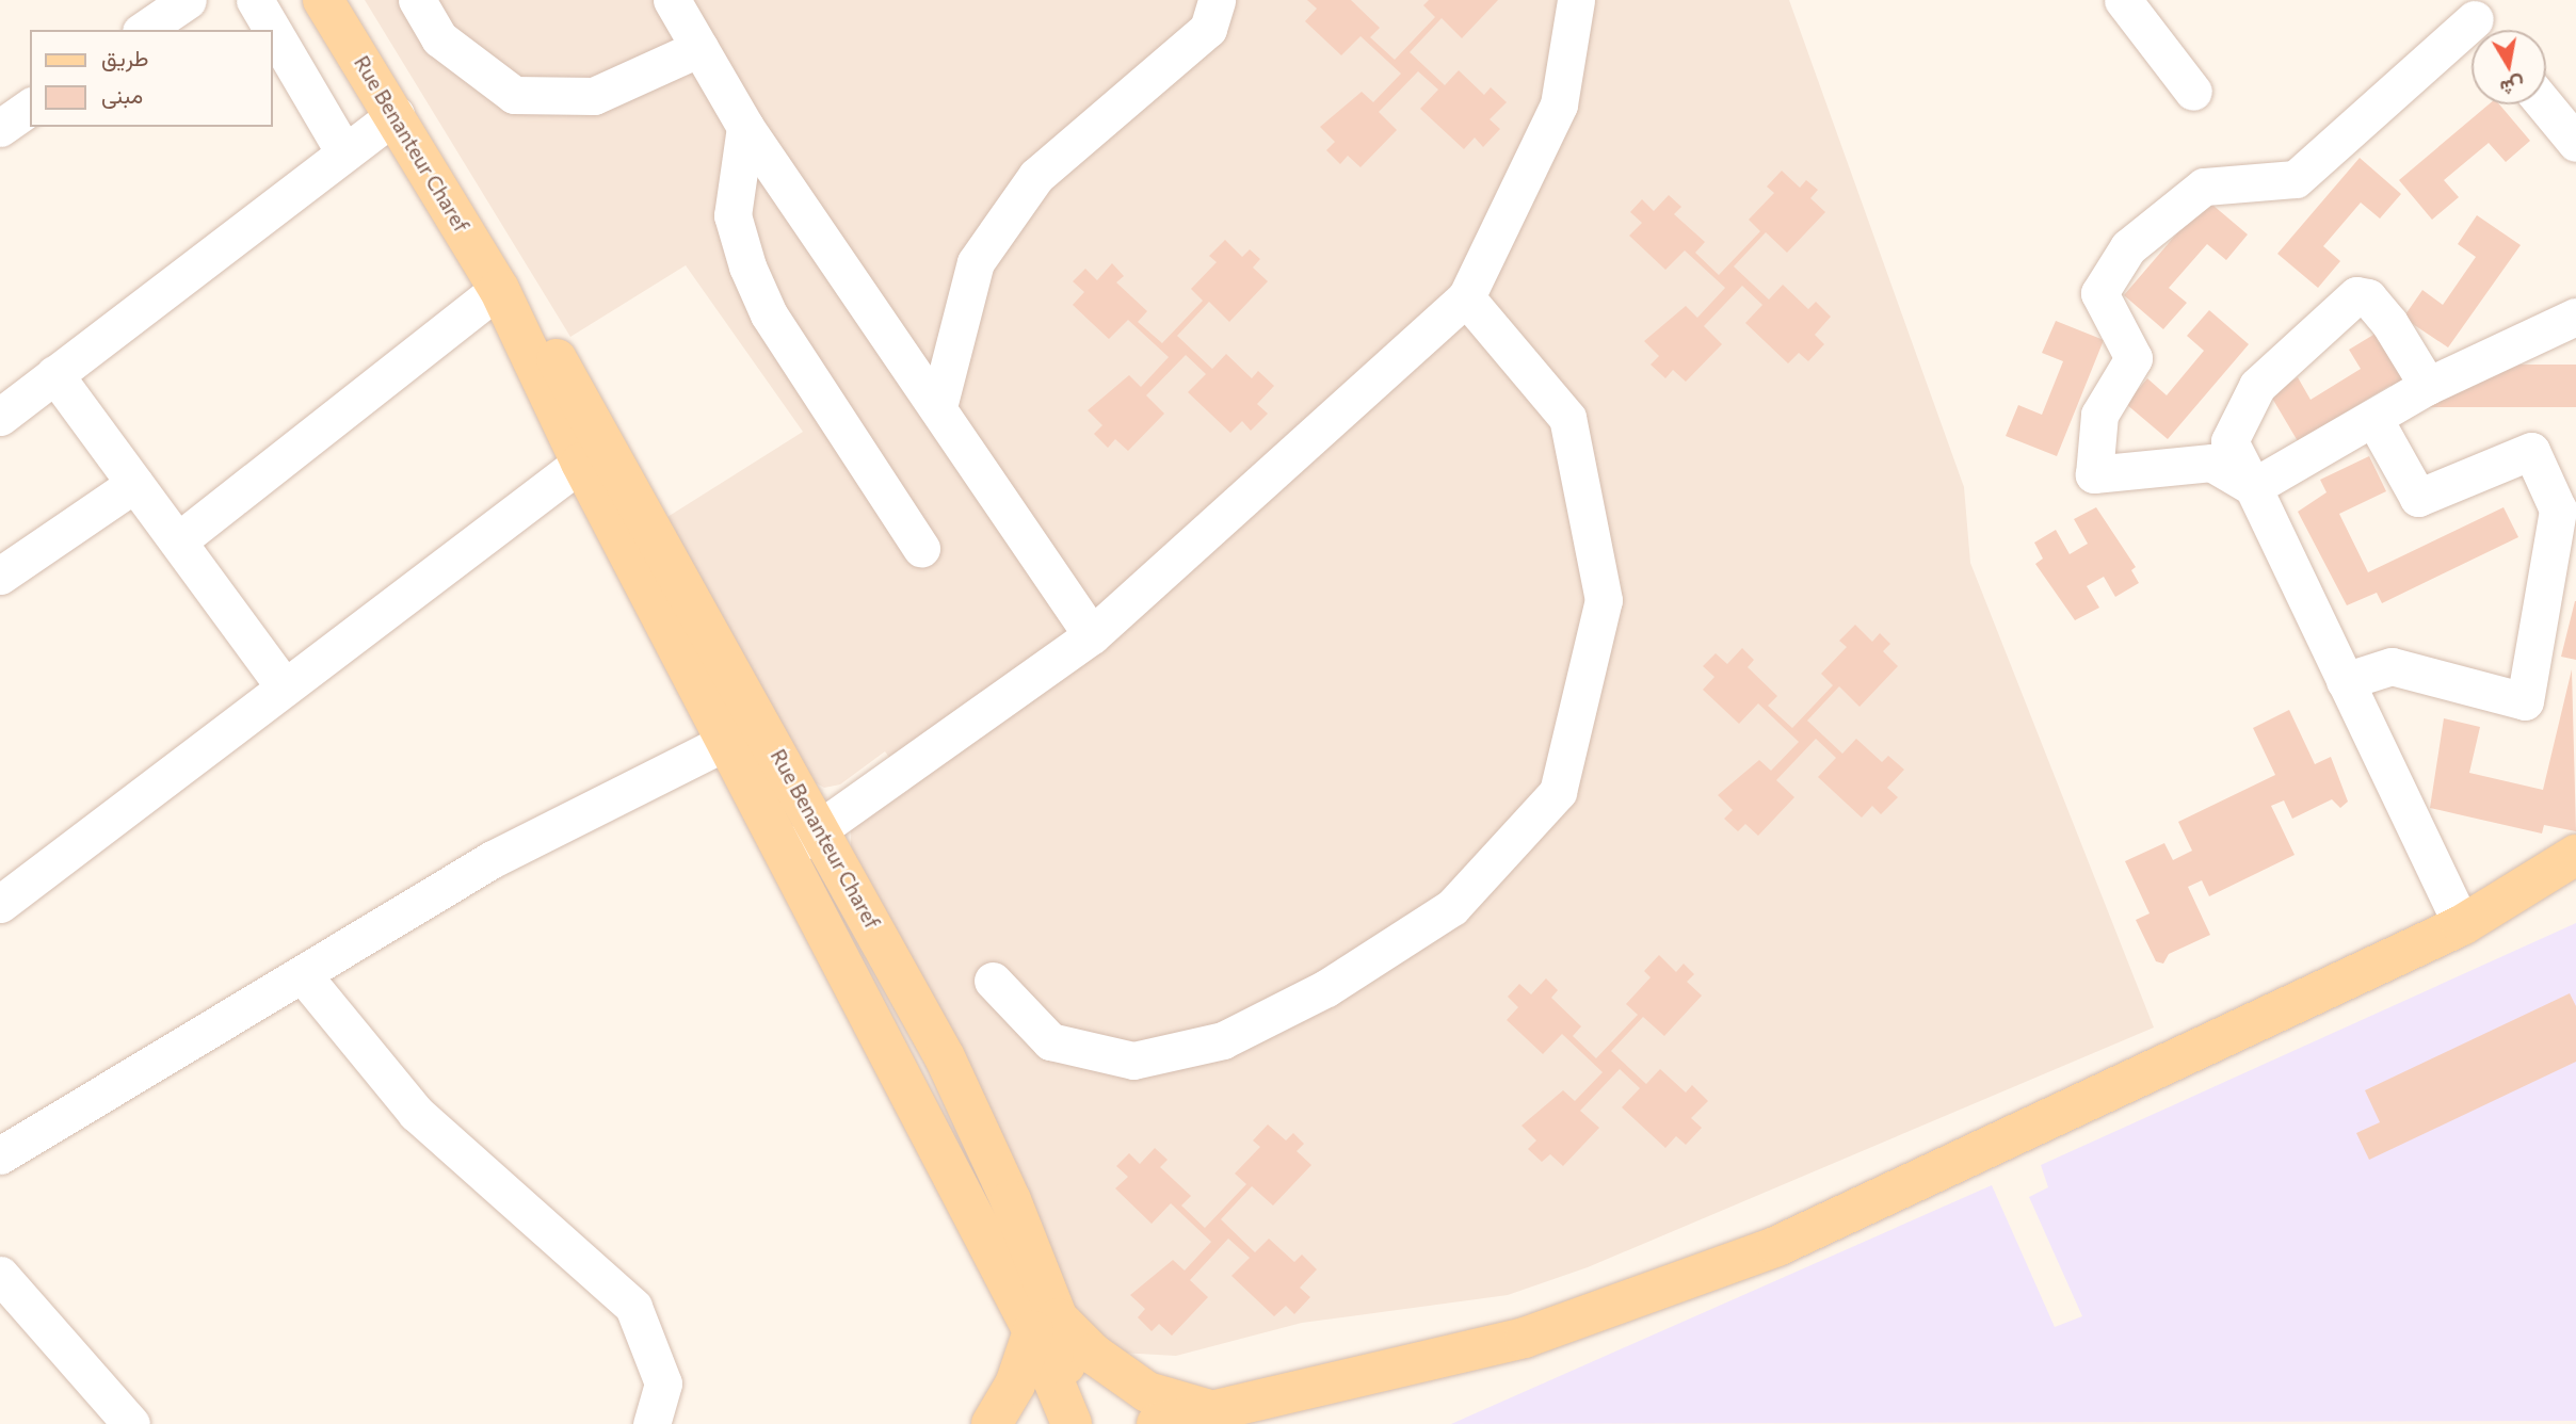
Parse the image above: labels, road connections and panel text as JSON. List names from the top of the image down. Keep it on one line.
{"streets":{"main road":["Rue Benanteur Charef"]},"legend":["طريق","مبنى"],"north":"bottom"}
